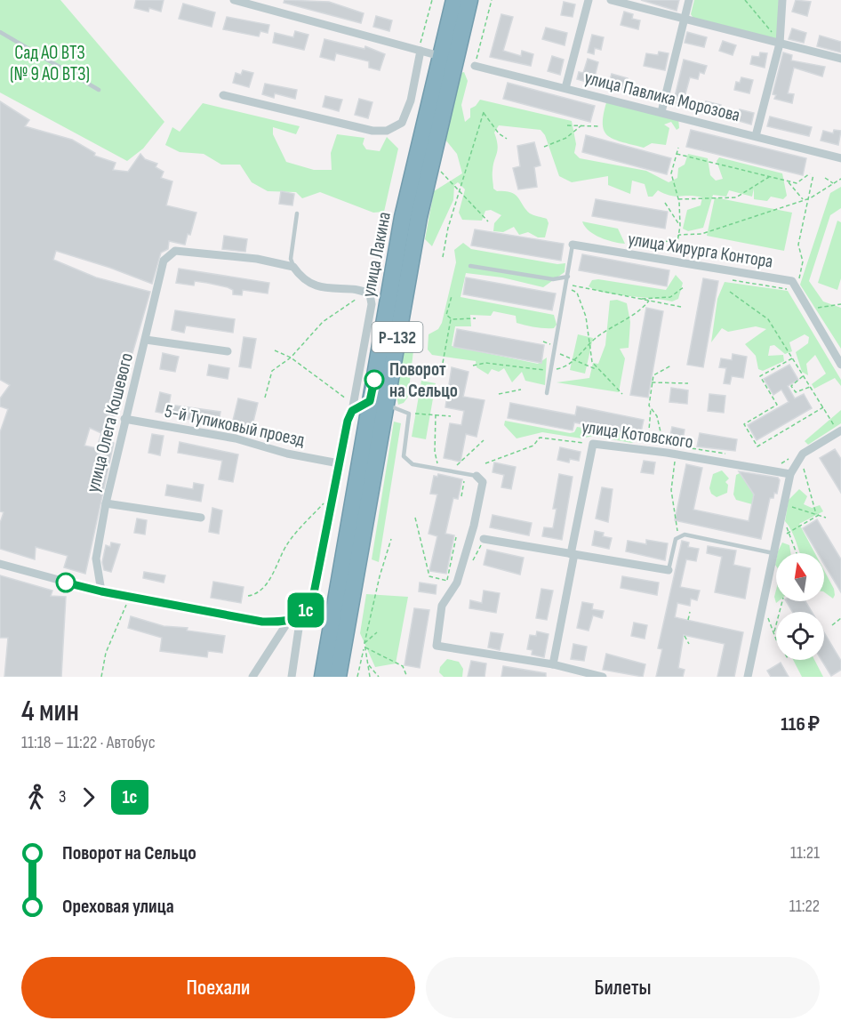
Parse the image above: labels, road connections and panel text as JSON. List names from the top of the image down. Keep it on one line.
{"streets":{"highway":["улица Лакина","Р-132"],"street":["улица Павлика Морозова","улица Хирурга Контора","улица Олега Кошевого","5-й Тупиковый проезд","улица Котовского"]},"crossings":[["улица Олега Кошевого","5-й Тупиковый проезд"]],"parks":["Сад АО ВТЗ (№ 9 АО ВТЗ)"],"places":["Поворот на Сельцо"],"lines":["bus line 1с"],"north":"top","page":{"on_map":"1с","heading":["4 мин","11:18 – 11:22 · Автобус","116 ₽"],"legs":["3","1с"],"list":[{"name":"Поворот на Сельцо","value":"11:21"},{"name":"Ореховая улица","value":"11:22"}],"buttons":["Поехали","Билеты"]}}
